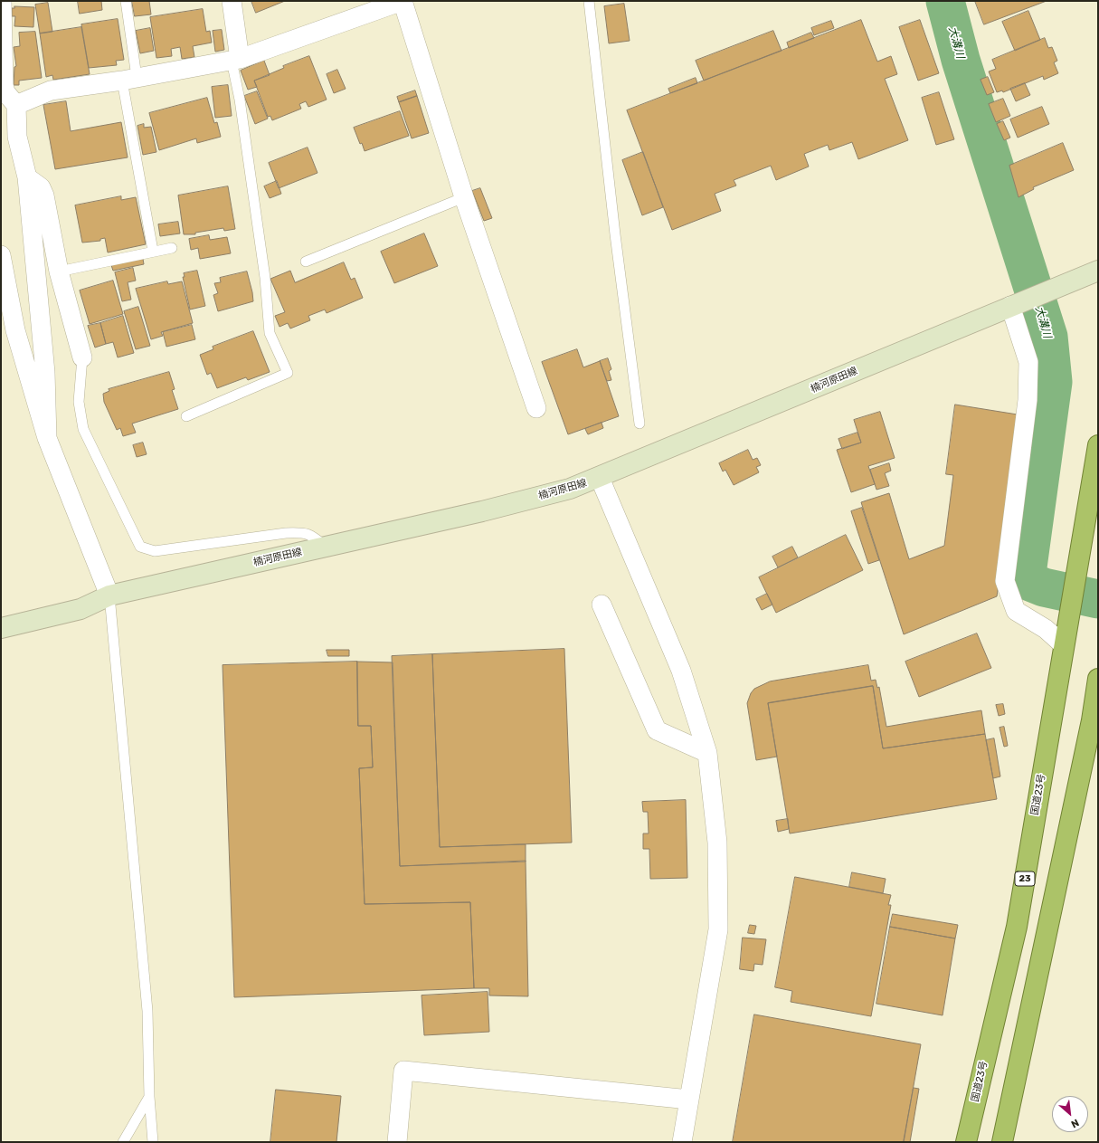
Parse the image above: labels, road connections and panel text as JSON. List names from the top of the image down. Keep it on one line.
{"streets":{"highway":["国道23号","23"],"main road":["楠河原田線"]},"water":["大溝川"],"north":"bottom right"}
